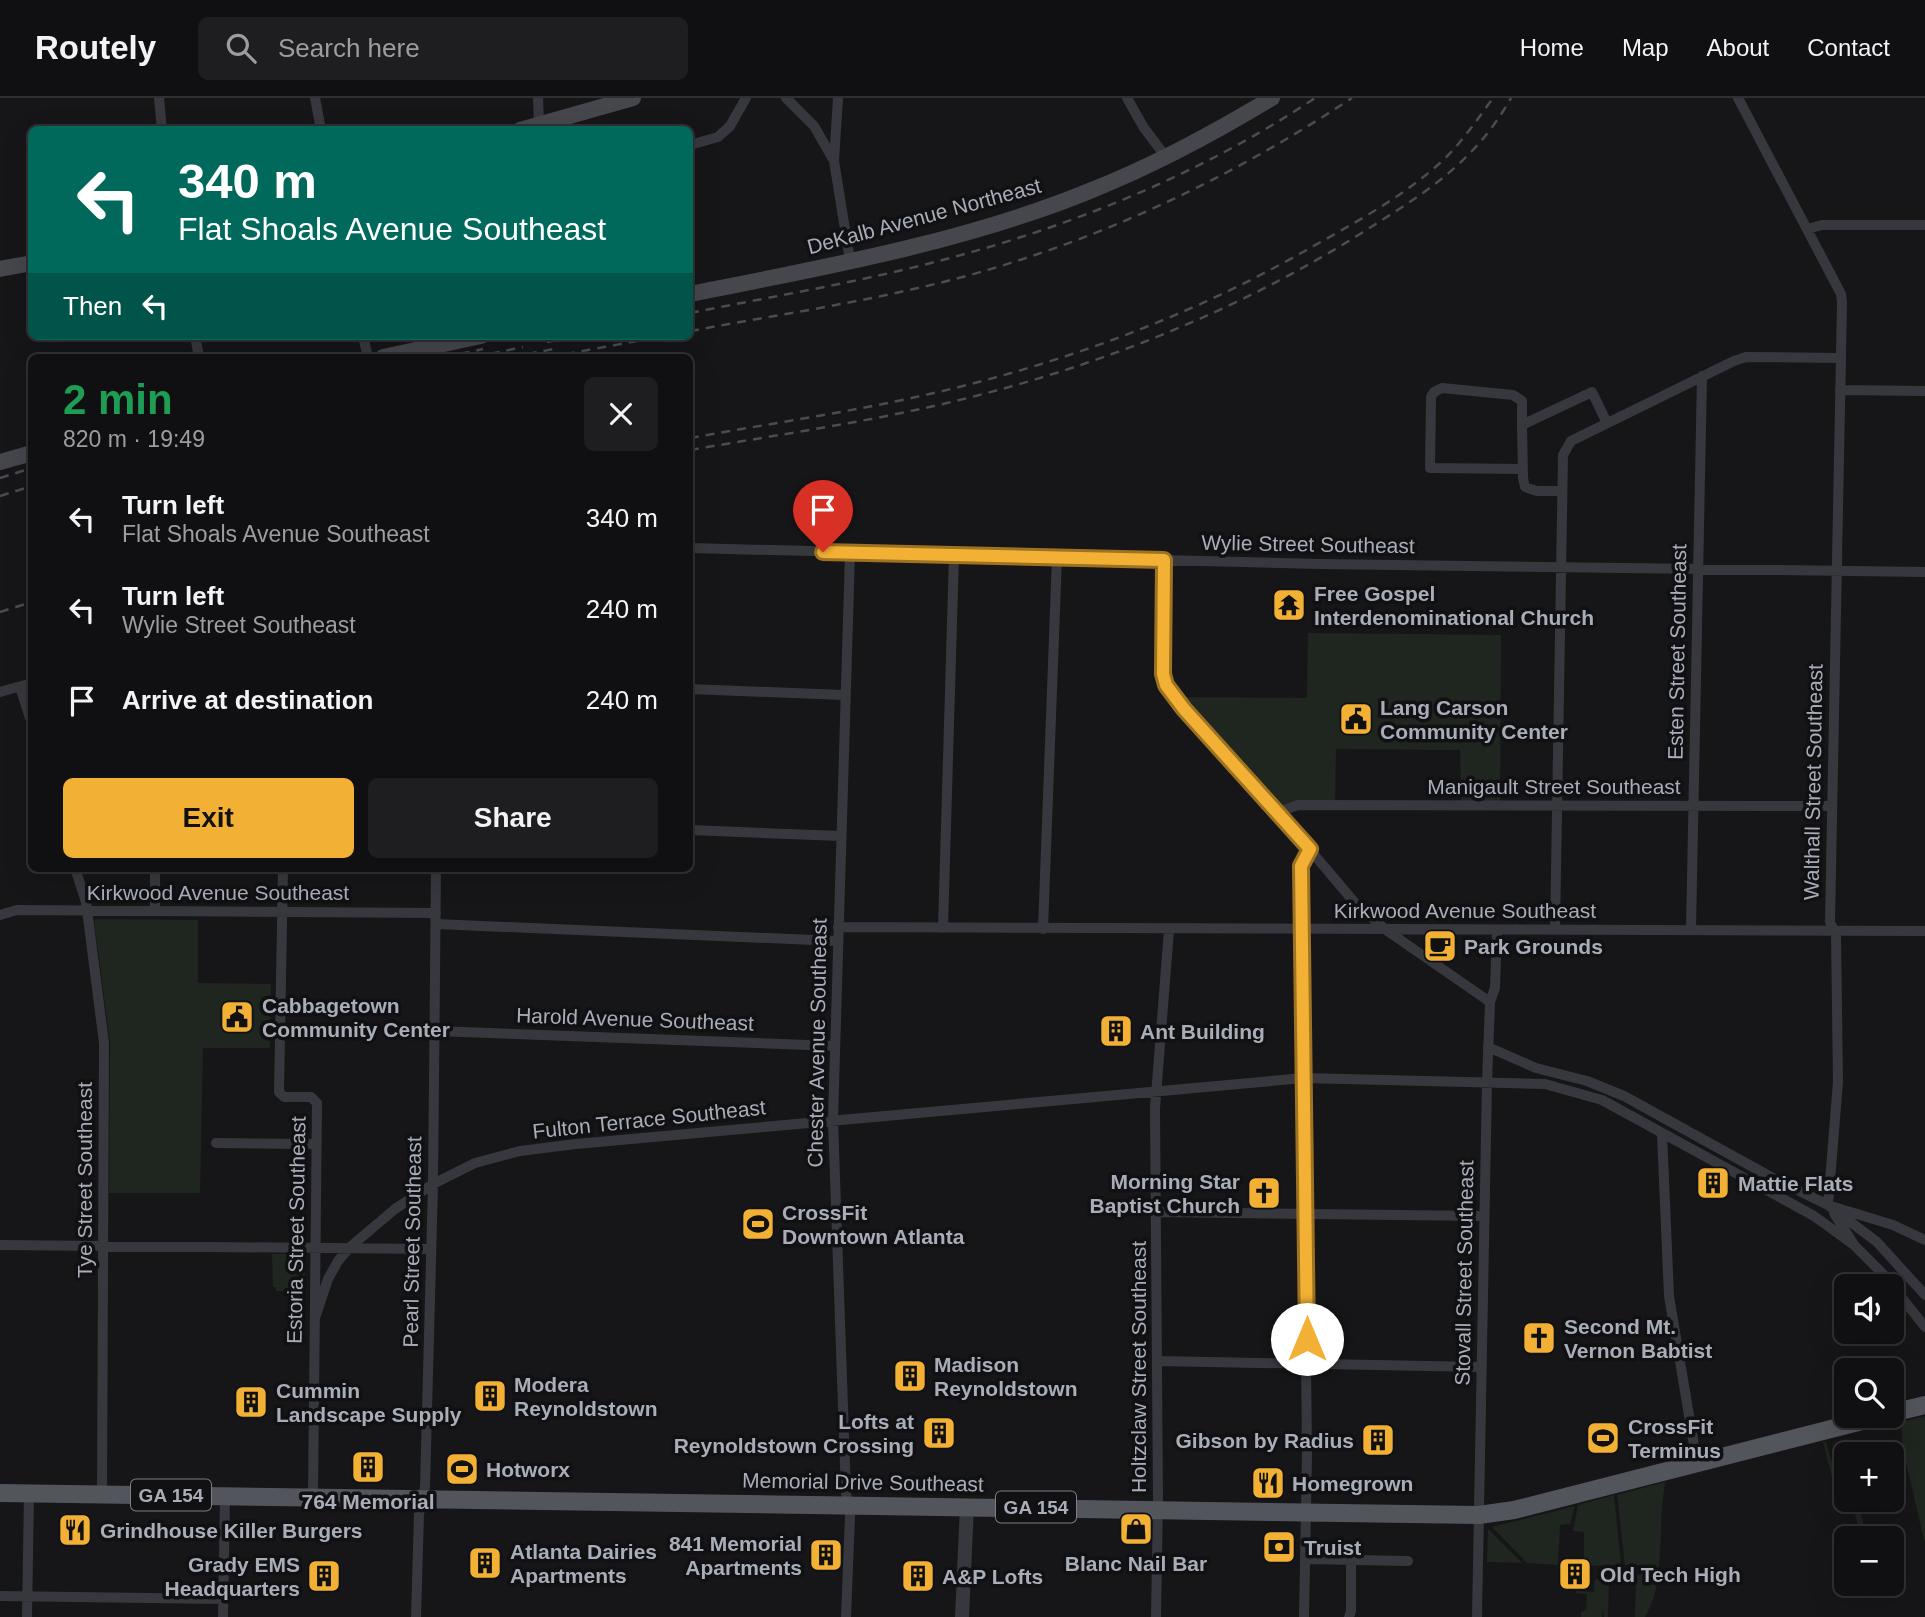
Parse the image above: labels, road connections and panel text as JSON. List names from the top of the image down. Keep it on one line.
{"streets":{"main road":["DeKalb Avenue Northeast","Memorial Drive Southeast","GA 154"],"street":["Wylie Street Southeast","Esten Street Southeast","Walthall Street Southeast","Manigault Street Southeast","Kirkwood Avenue Southeast","Harold Avenue Southeast","Chester Avenue Southeast","Fulton Terrace Southeast","Tye Street Southeast","Estoria Street Southeast","Pearl Street Southeast","Stovall Street Southeast","Holtzclaw Street Southeast"]},"crossings":[["Wylie Street Southeast","Esten Street Southeast"],["Wylie Street Southeast","Walthall Street Southeast"],["Wylie Street Southeast","Chester Avenue Southeast"],["Esten Street Southeast","Manigault Street Southeast"],["Esten Street Southeast","Kirkwood Avenue Southeast"],["Walthall Street Southeast","Manigault Street Southeast"],["Walthall Street Southeast","Kirkwood Avenue Southeast"],["Kirkwood Avenue Southeast","Chester Avenue Southeast"],["Kirkwood Avenue Southeast","Tye Street Southeast"],["Kirkwood Avenue Southeast","Estoria Street Southeast"],["Kirkwood Avenue Southeast","Pearl Street Southeast"],["Kirkwood Avenue Southeast","Stovall Street Southeast"],["Kirkwood Avenue Southeast","Holtzclaw Street Southeast"],["Harold Avenue Southeast","Chester Avenue Southeast"],["Harold Avenue Southeast","Pearl Street Southeast"],["Chester Avenue Southeast","Fulton Terrace Southeast"],["Chester Avenue Southeast","Memorial Drive Southeast"],["Fulton Terrace Southeast","Estoria Street Southeast"],["Fulton Terrace Southeast","Pearl Street Southeast"],["Fulton Terrace Southeast","Stovall Street Southeast"],["Fulton Terrace Southeast","Holtzclaw Street Southeast"],["Tye Street Southeast","Memorial Drive Southeast"],["Estoria Street Southeast","Memorial Drive Southeast"],["Pearl Street Southeast","Memorial Drive Southeast"],["Stovall Street Southeast","Memorial Drive Southeast"],["Holtzclaw Street Southeast","Memorial Drive Southeast"]],"places":{"temple":["Free Gospel Interdenominational Church"],"public building":["Lang Carson Community Center","Cabbagetown Community Center"],"cafe":["Park Grounds"],"building":["Ant Building","Mattie Flats","Madison Reynoldstown","Modera Reynoldstown","Cummin Landscape Supply","Lofts at Reynoldstown Crossing","Gibson by Radius","764 Memorial","841 Memorial Apartments","Atlanta Dairies Apartments","Old Tech High","Grady EMS Headquarters","A&P Lofts"],"church":["Morning Star Baptist Church","Second Mt. Vernon Babtist"],"sports":["CrossFit Downtown Atlanta","CrossFit Terminus","Hotworx"],"restaurant":["Homegrown","Grindhouse Killer Burgers"],"shop":["Blanc Nail Bar"],"bank":["Truist"]},"page":{"header":"Routely","search":"Search here","nav":["Home","Map","About","Contact"],"turn":["340 m","Flat Shoals Avenue Southeast"],"then":"Then","heading":["2 min","820 m · 19:49"],"list":[{"name":"Turn left","note":"Flat Shoals Avenue Southeast","value":"340 m"},{"name":"Turn left","note":"Wylie Street Southeast","value":"240 m"},{"name":"Arrive at destination","value":"240 m"}],"buttons":["Exit","Share"],"map_buttons":["+","−"]}}
